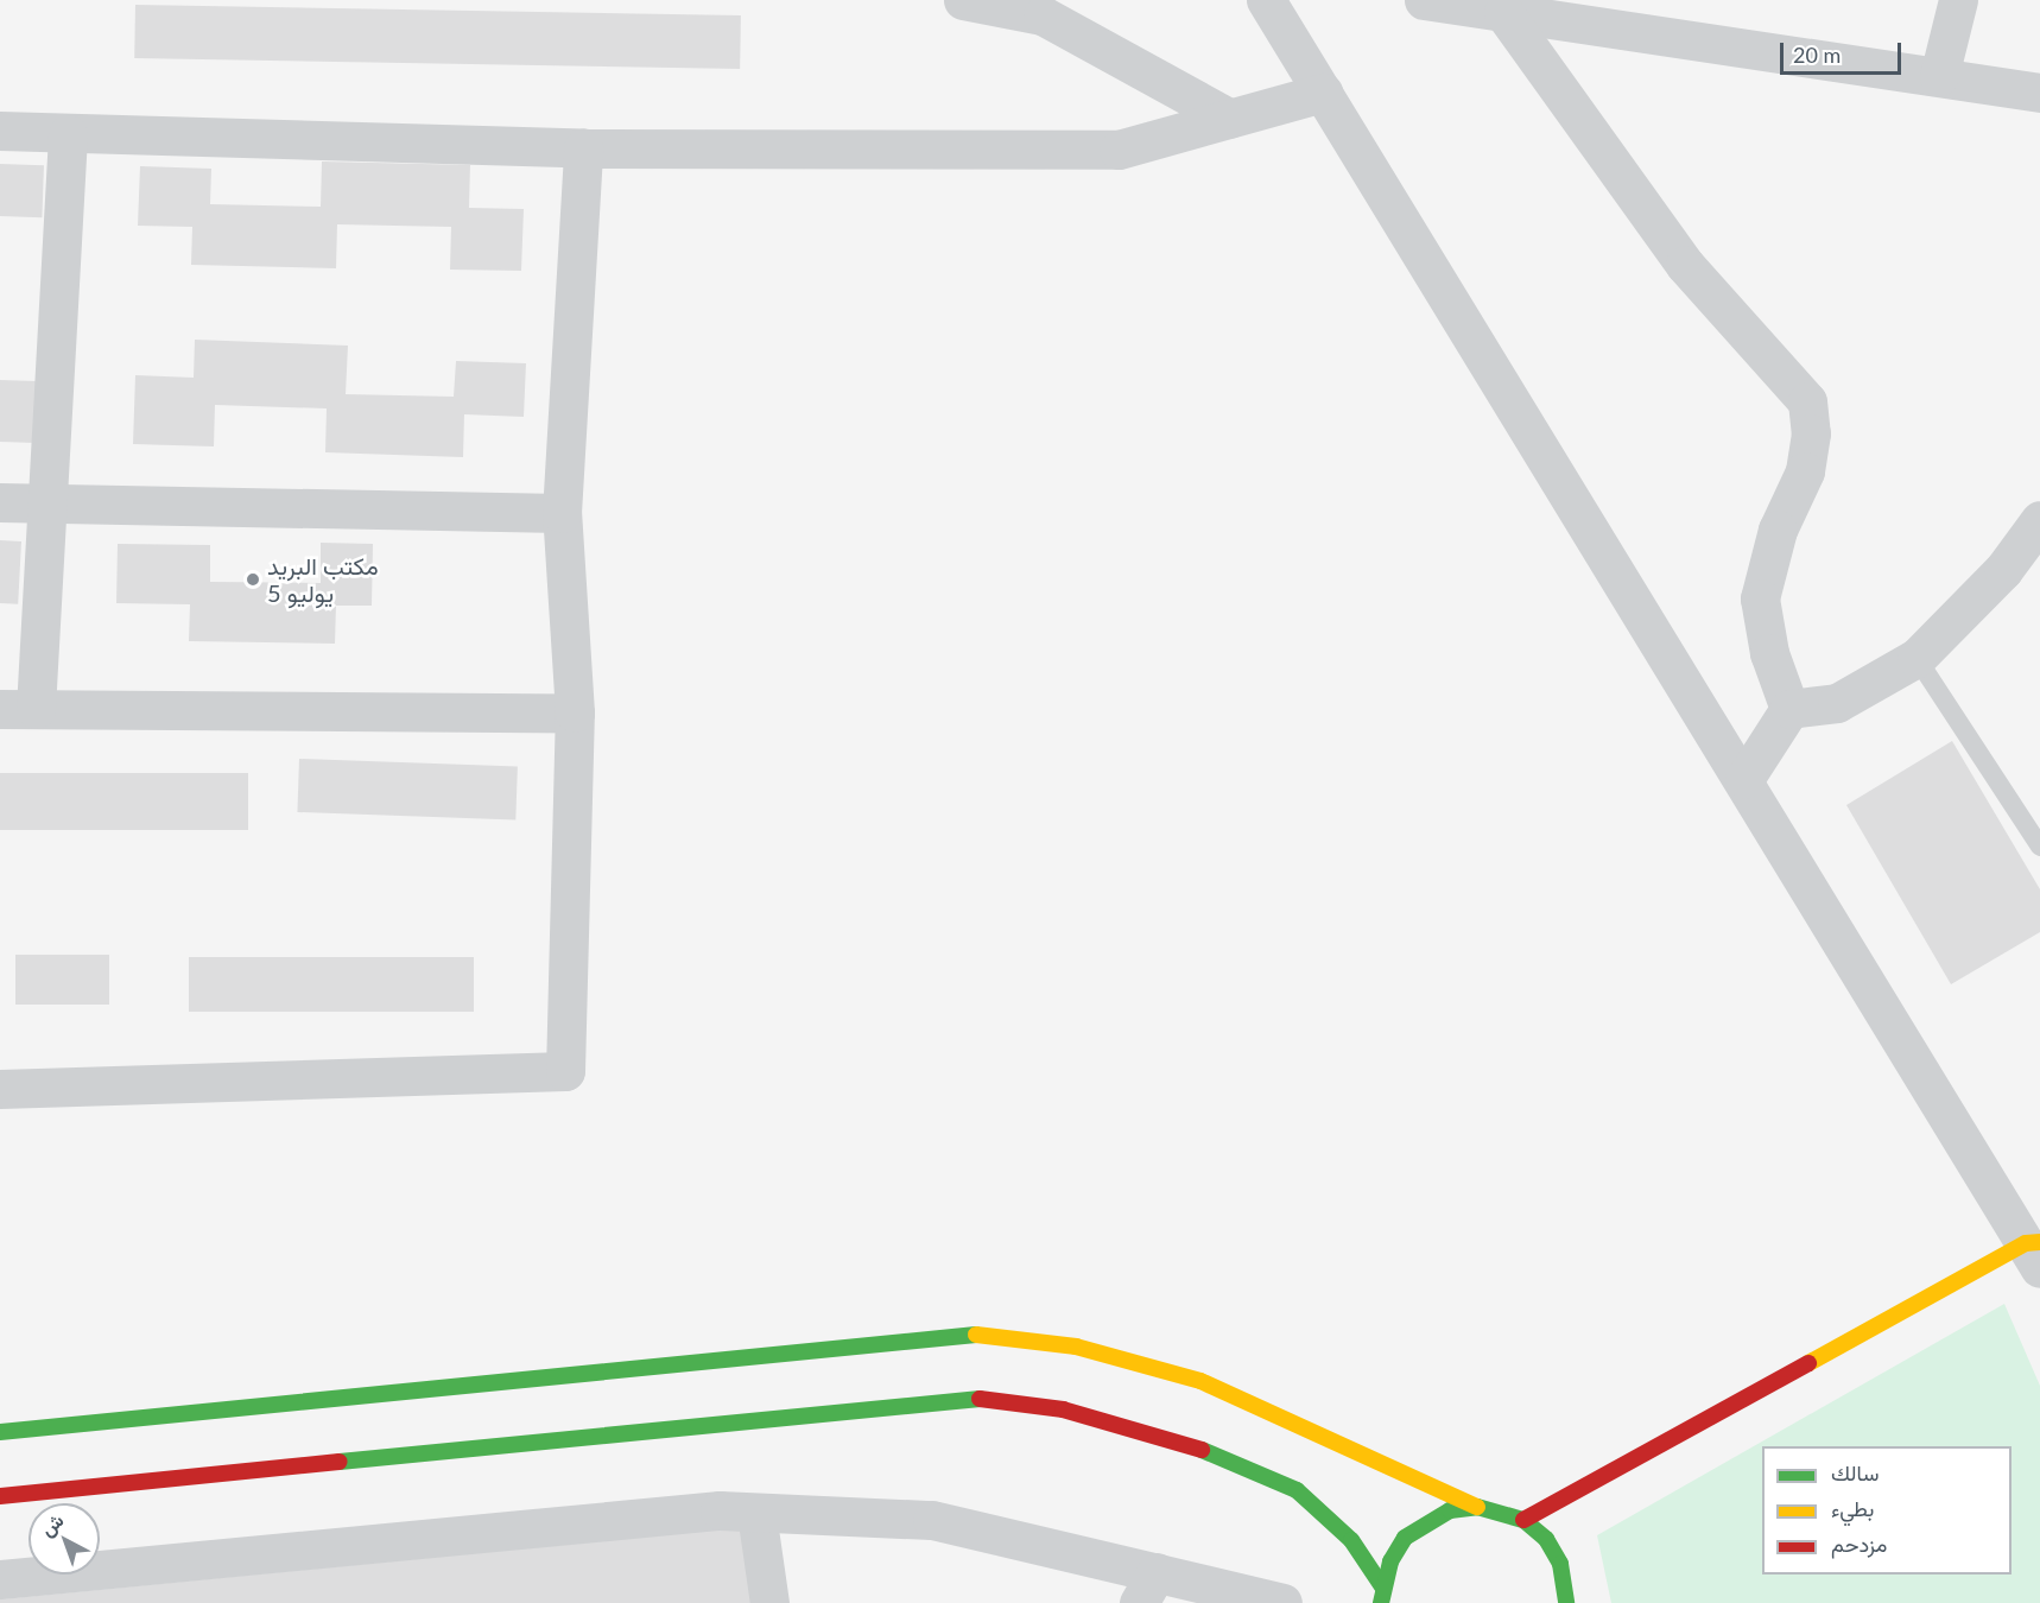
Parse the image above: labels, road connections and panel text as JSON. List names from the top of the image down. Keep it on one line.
{"places":["مكتب البريد 5 يوليو"],"legend":["سالك","بطيء","مزدحم"],"scale_bar":"20 m","north":"top left"}
